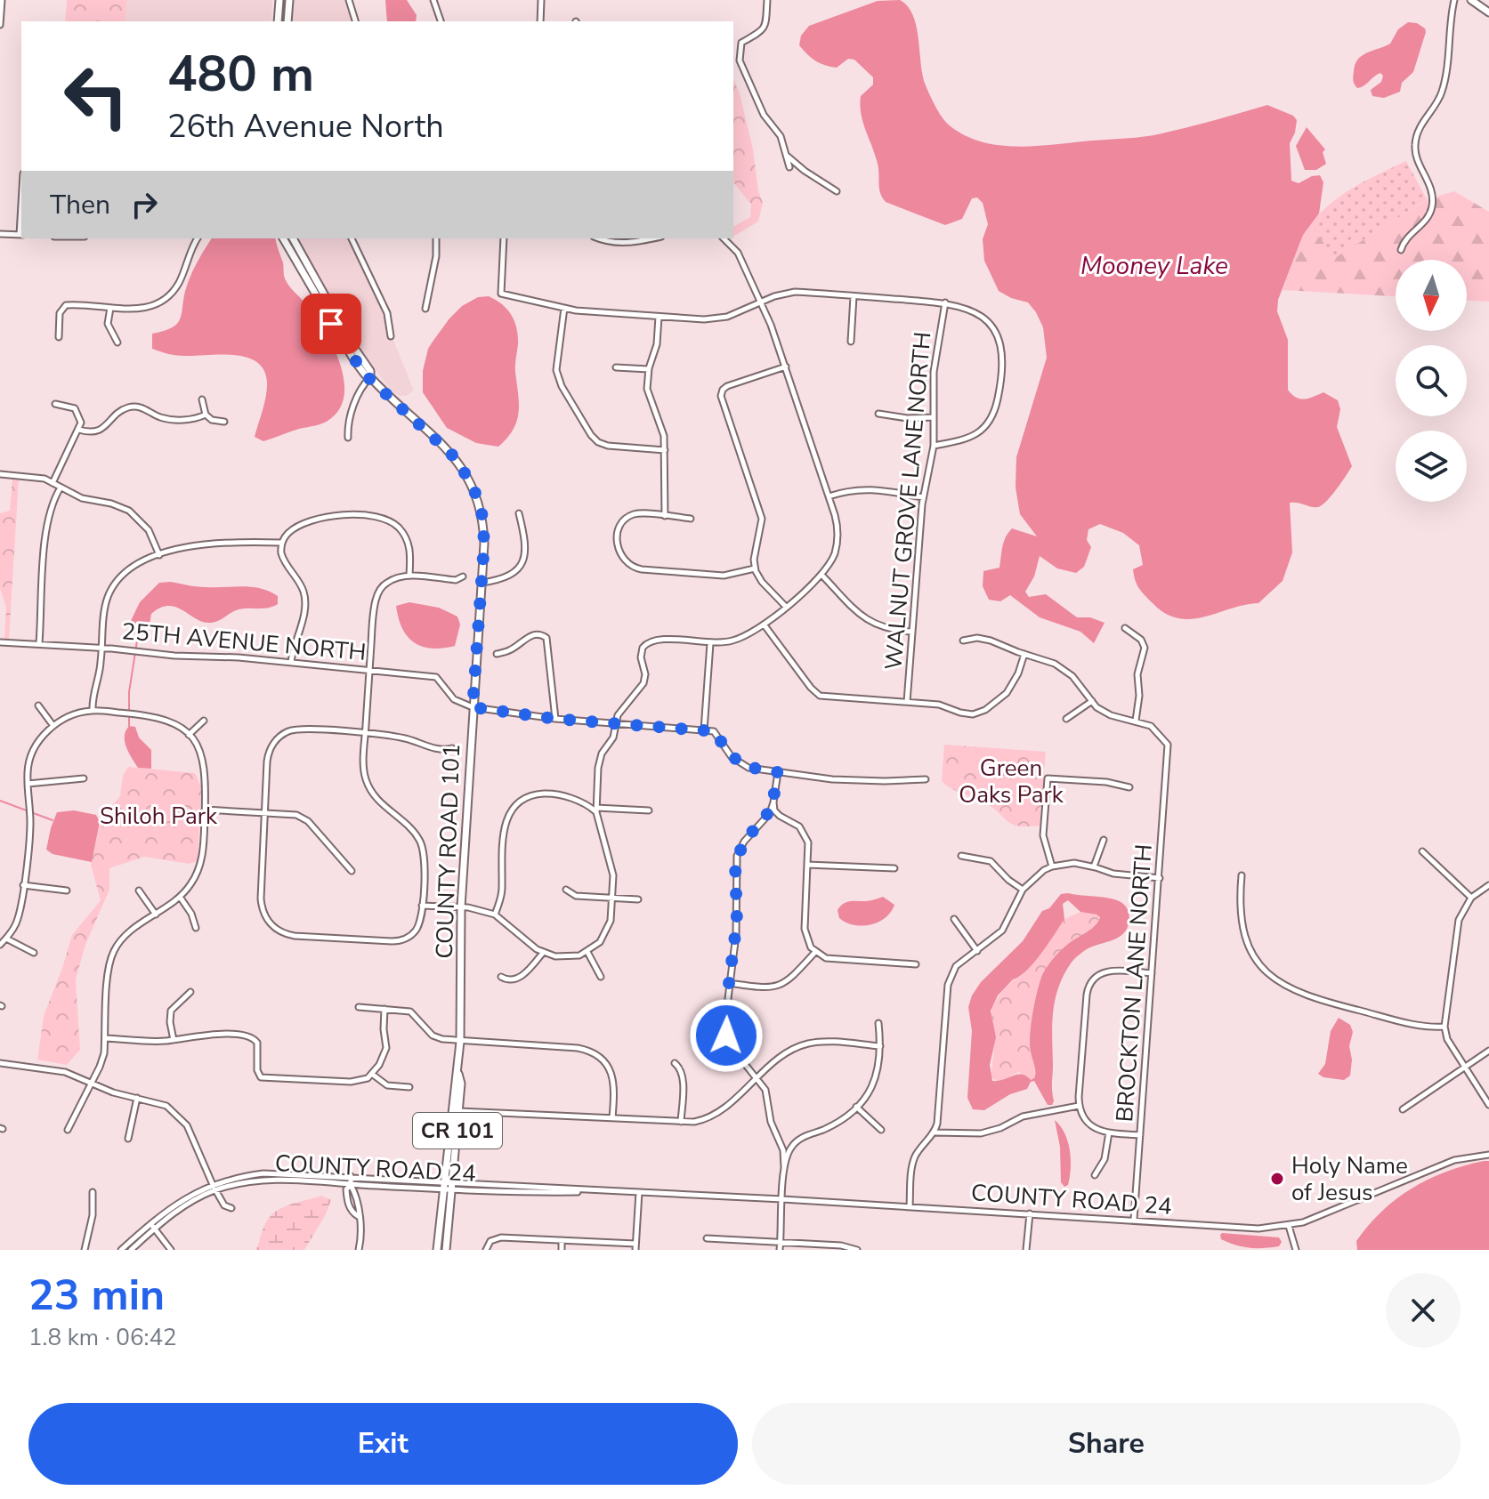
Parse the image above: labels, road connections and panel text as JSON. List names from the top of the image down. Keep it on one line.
{"streets":{"main road":["COUNTY ROAD 101","CR 101"],"street":["WALNUT GROVE LANE NORTH","25TH AVENUE NORTH","BROCKTON LANE NORTH","COUNTY ROAD 24"]},"crossings":[["25TH AVENUE NORTH","COUNTY ROAD 101"],["COUNTY ROAD 101","COUNTY ROAD 24"],["BROCKTON LANE NORTH","COUNTY ROAD 24"]],"water":["Mooney Lake"],"parks":["Green Oaks Park","Shiloh Park"],"places":["Holy Name of Jesus"],"north":"bottom","page":{"turn":["480 m","26th Avenue North"],"then":"Then","heading":["23 min","1.8 km · 06:42"],"buttons":["Exit","Share"]}}
